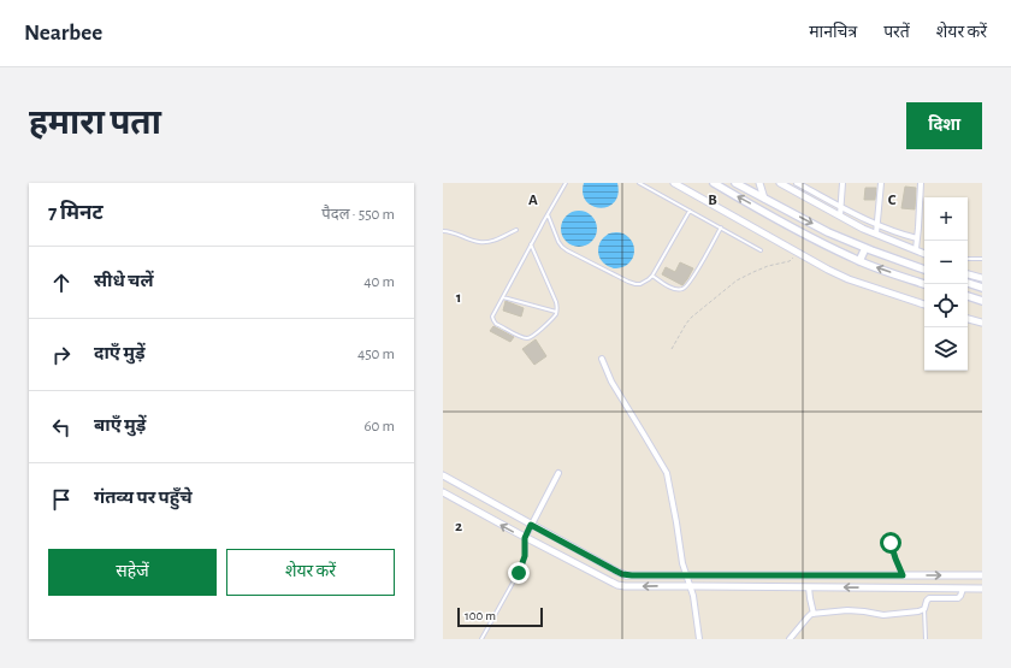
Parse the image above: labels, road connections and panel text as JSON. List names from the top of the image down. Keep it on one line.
{"scale_bar":"100 m","page":{"header":"Nearbee","nav":["मानचित्र","परतें","शेयर करें"],"buttons":["दिशा",["सहेजें","शेयर करें"]],"title":"हमारा पता","heading":["7 मिनट","पैदल · 550 m"],"map_buttons":["+","−"],"list":[["सीधे चलें","40 m"],["दाएँ मुड़ें","450 m"],["बाएँ मुड़ें","60 m"],"गंतव्य पर पहुँचे"],"scale":"100 m"},"grid":{"columns":["A","B","C"],"rows":["1","2"]}}
